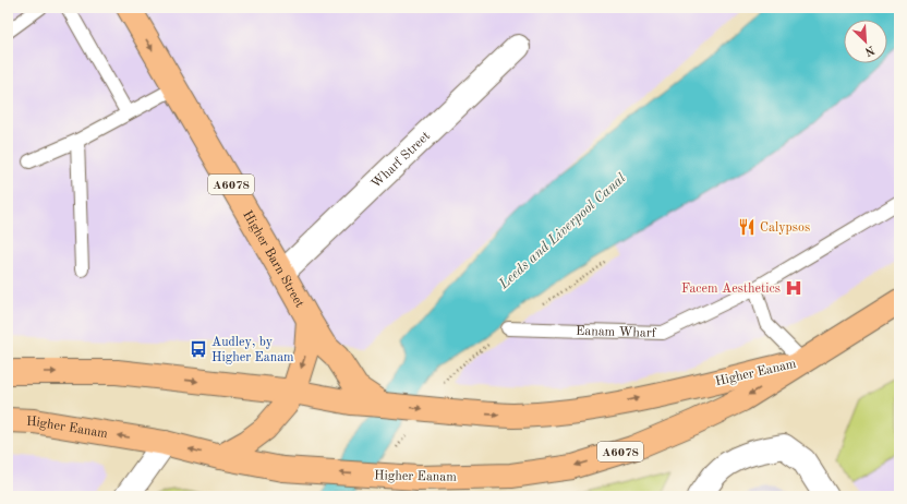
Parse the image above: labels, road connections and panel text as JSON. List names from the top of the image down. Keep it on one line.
{"streets":{"highway":["A6078","Higher Barn Street","Higher Eanam"],"street":["Wharf Street"],"lane":["Eanam Wharf"]},"crossings":[["Wharf Street","Higher Barn Street"],["Higher Barn Street","Higher Eanam"]],"water":["Leeds and Liverpool Canal"],"places":{"restaurant":["Calypsos"],"hospital":["Facem Aesthetics"],"bus stop":["Audley, by Higher Eanam"]},"north":"bottom right"}
